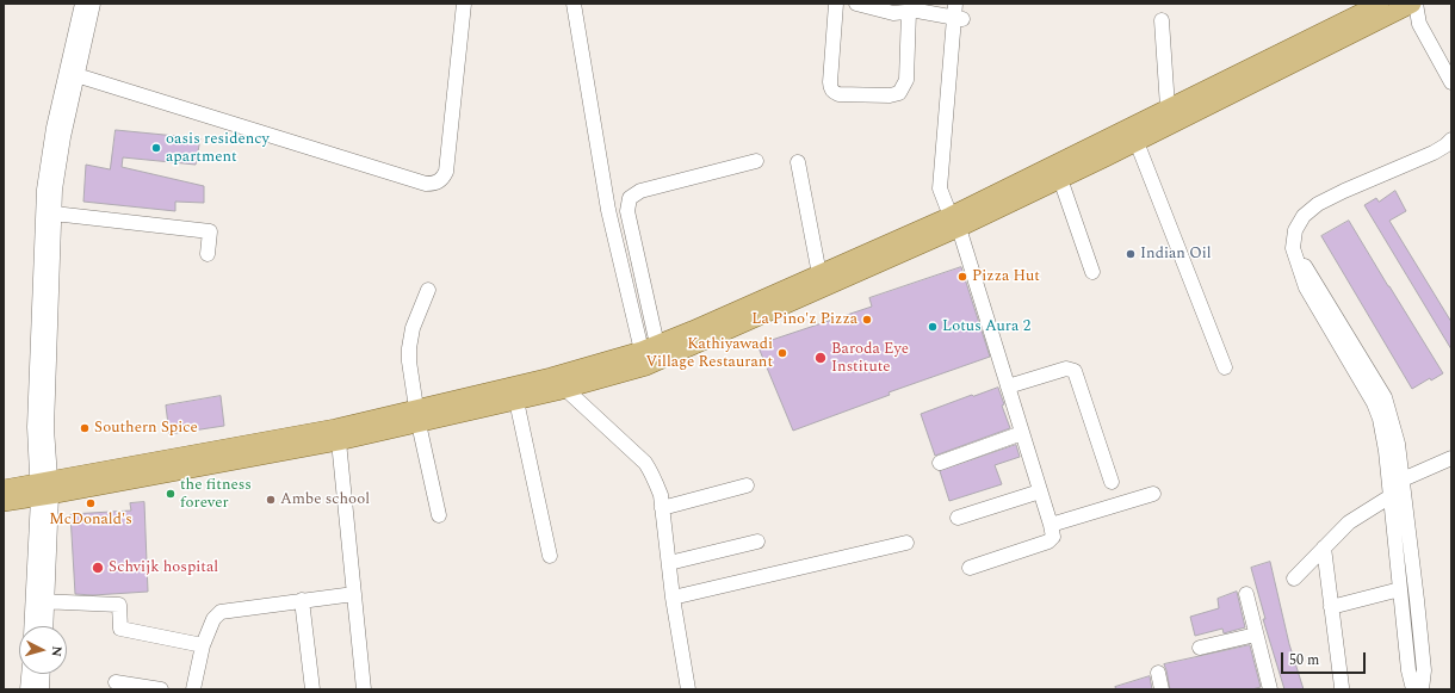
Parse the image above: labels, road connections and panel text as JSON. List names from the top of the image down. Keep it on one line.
{"places":["oasis residency apartment","Indian Oil","Pizza Hut","La Pino'z Pizza","Lotus Aura 2","Kathiyawadi Village Restaurant","Baroda Eye Institute","Southern Spice","the fitness forever","Ambe school","McDonald's","Schvijk hospital"],"scale_bar":"50 m","north":"right"}
